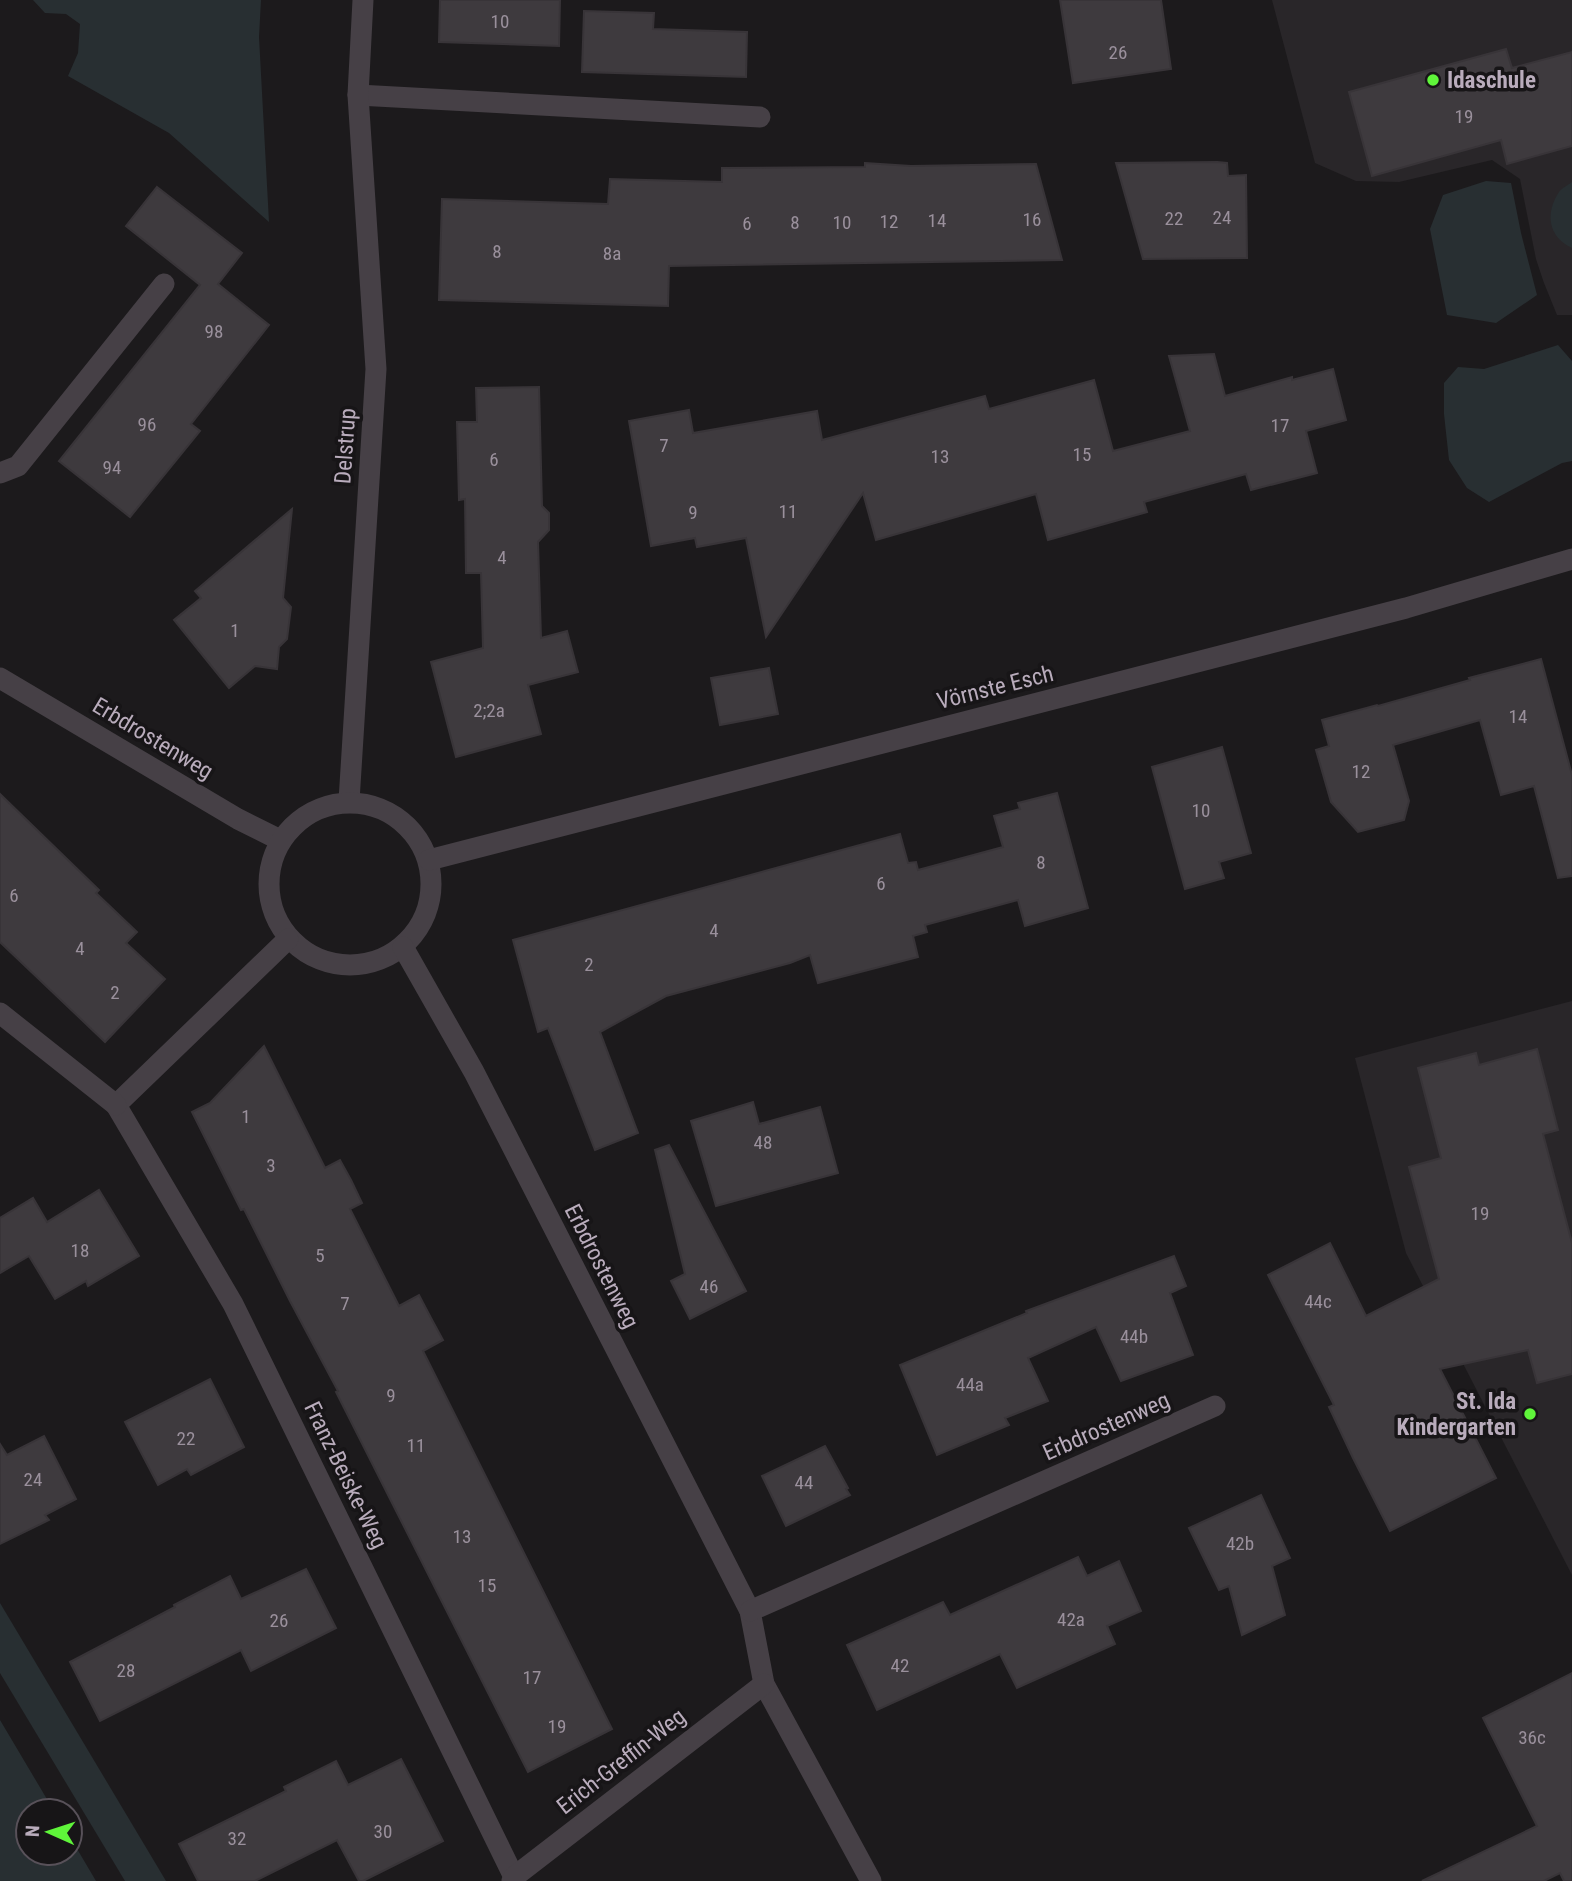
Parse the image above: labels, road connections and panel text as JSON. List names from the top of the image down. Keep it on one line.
{"streets":{"street":["Delstrup","Vörnste Esch","Erbdrostenweg","Franz-Beiske-Weg","Erich-Greffin-Weg"]},"crossings":[["Delstrup","Vörnste Esch"],["Delstrup","Erbdrostenweg"],["Vörnste Esch","Erbdrostenweg"],["Erbdrostenweg","Erich-Greffin-Weg"],["Franz-Beiske-Weg","Erich-Greffin-Weg"]],"places":["Idaschule","St. Ida Kindergarten"],"house_numbers":["10","26","19","24","22","16","14","12","8","10","6","8","8a","98","96","17","7","15","13","6","94","11","9","4","1","2;2a","14","12","10","8","6","6","4","4","2","2","1","48","3","19","18","5","46","44c","7","44b","44a","9","22","11","24","44","13","42b","15","42a","26","42","28","17","19","36c","30","32"],"north":"left"}
